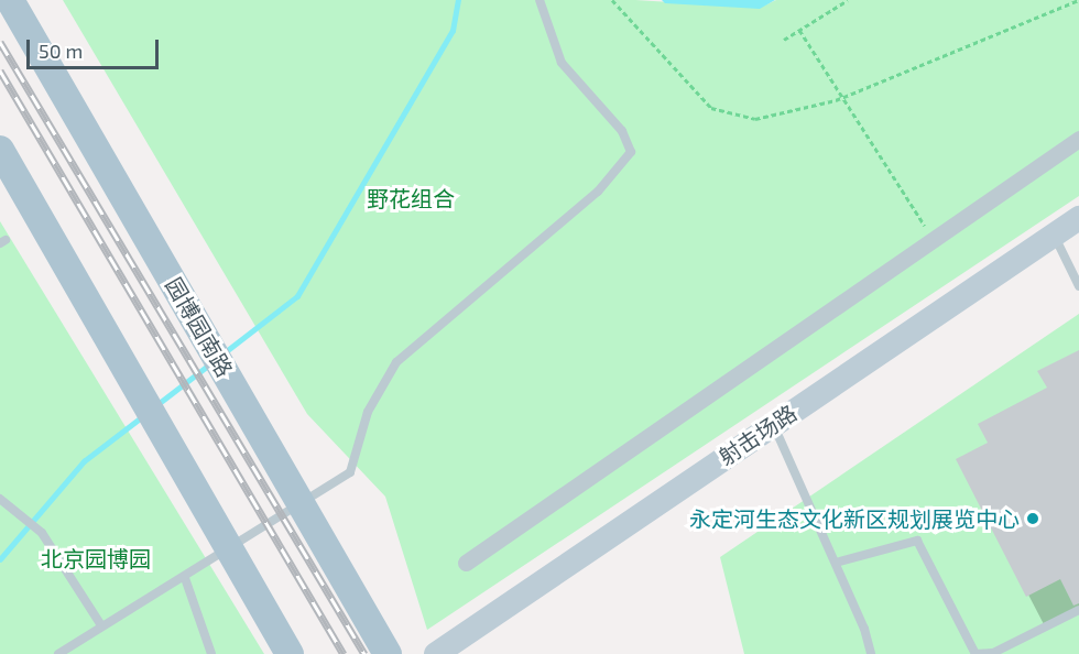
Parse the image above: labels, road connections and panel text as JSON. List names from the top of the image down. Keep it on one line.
{"streets":{"main road":["园博园南路"],"street":["射击场路"]},"parks":["野花组合","北京园博园"],"places":["永定河生态文化新区规划展览中心"],"scale_bar":"50 m"}
